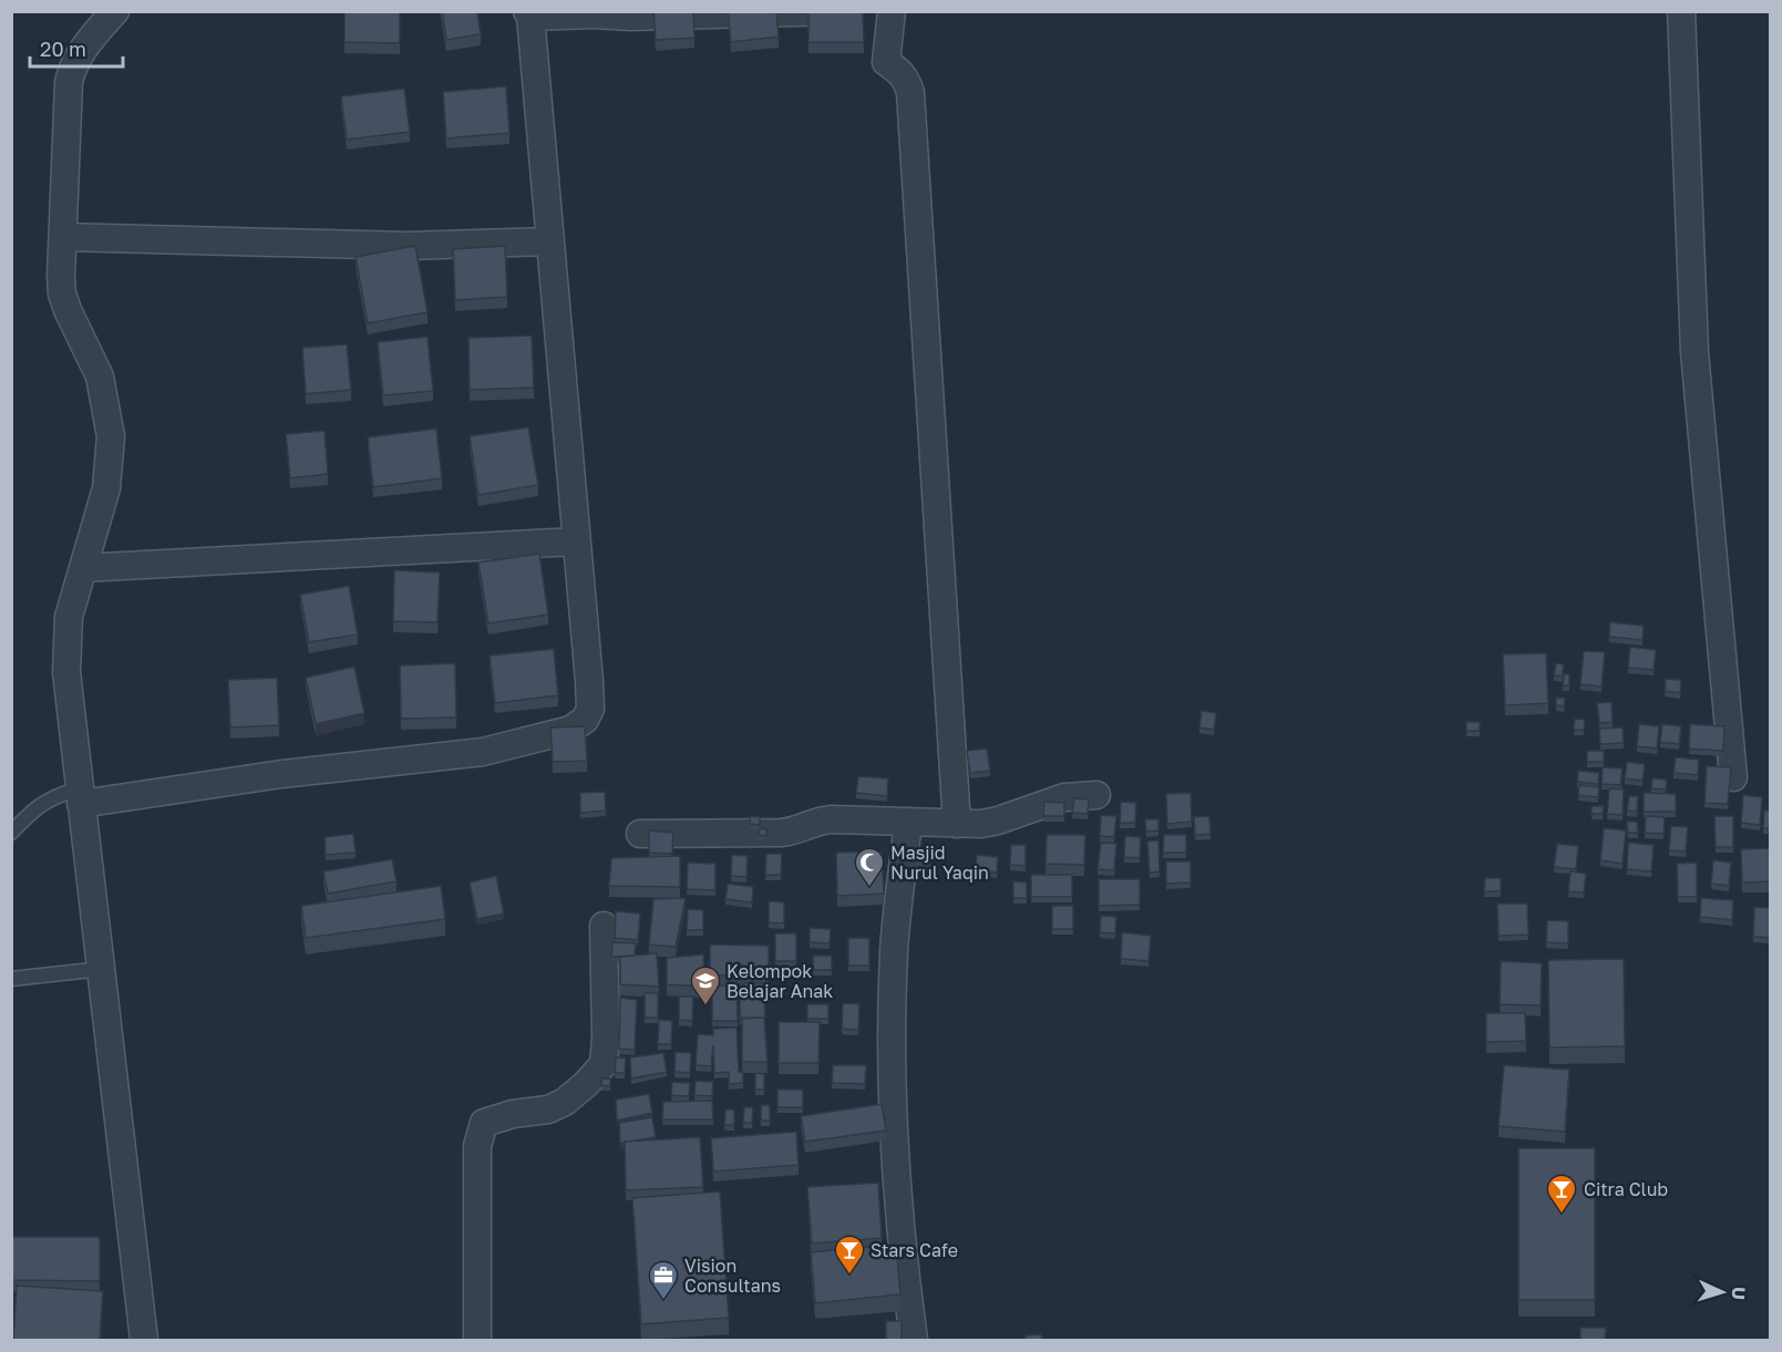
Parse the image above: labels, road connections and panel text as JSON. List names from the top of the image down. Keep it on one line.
{"places":{"mosque":["Masjid Nurul Yaqin"],"school or university":["Kelompok Belajar Anak"],"bar":["Citra Club","Stars Cafe"],"office":["Vision Consultans"]},"scale_bar":"20 m","north":"right"}
